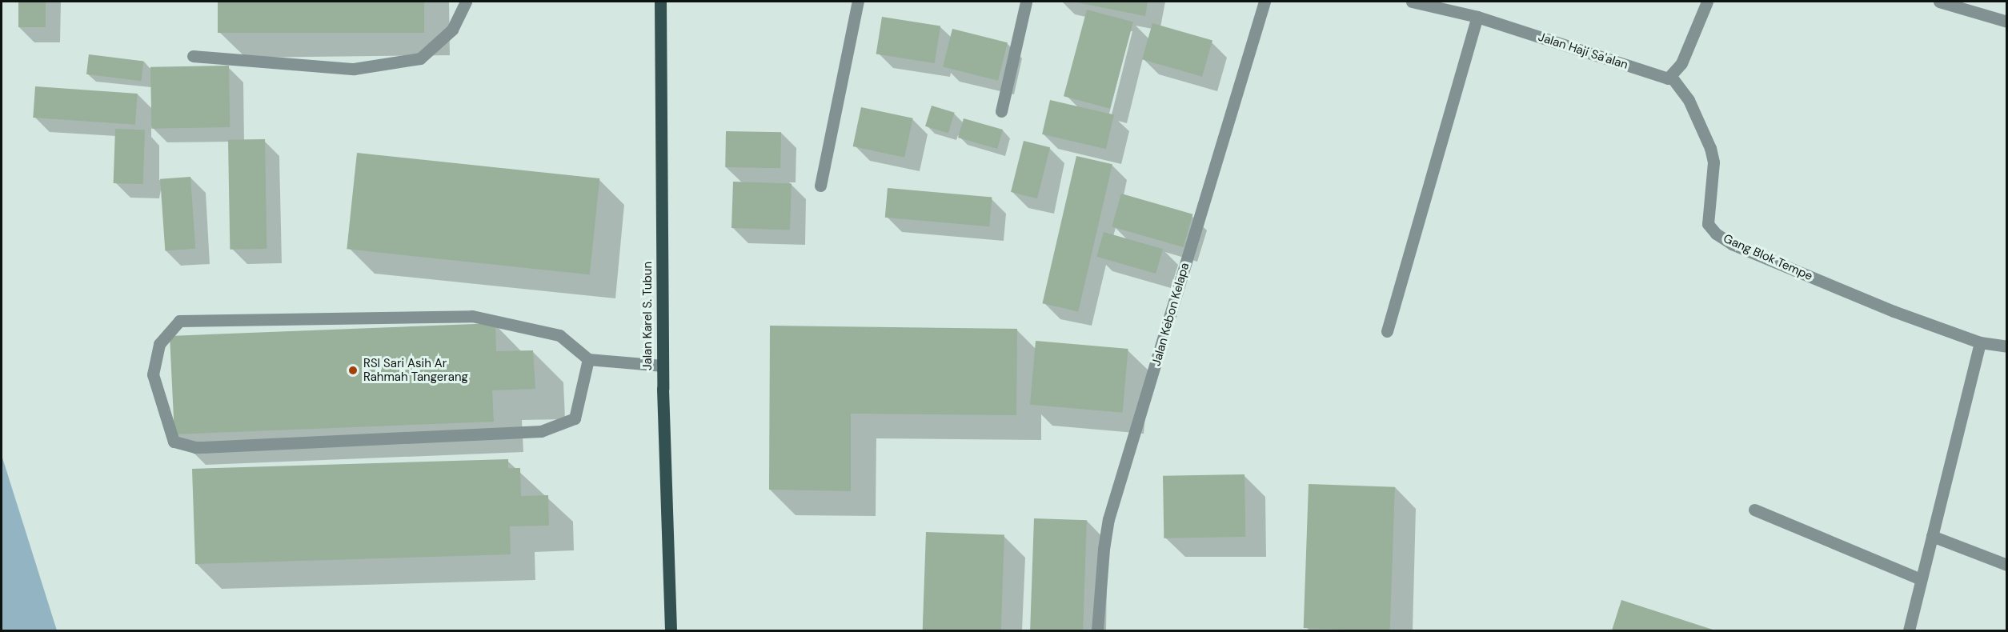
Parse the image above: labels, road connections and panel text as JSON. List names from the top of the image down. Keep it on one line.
{"streets":{"main road":["Jalan Karel S. Tubun"],"street":["Jalan Haji Sa'alan","Gang Blok Tempe","Jalan Kebon Kelapa"]},"crossings":[["Jalan Haji Sa'alan","Gang Blok Tempe"]],"places":["RSI Sari Asih Ar Rahmah Tangerang"]}
